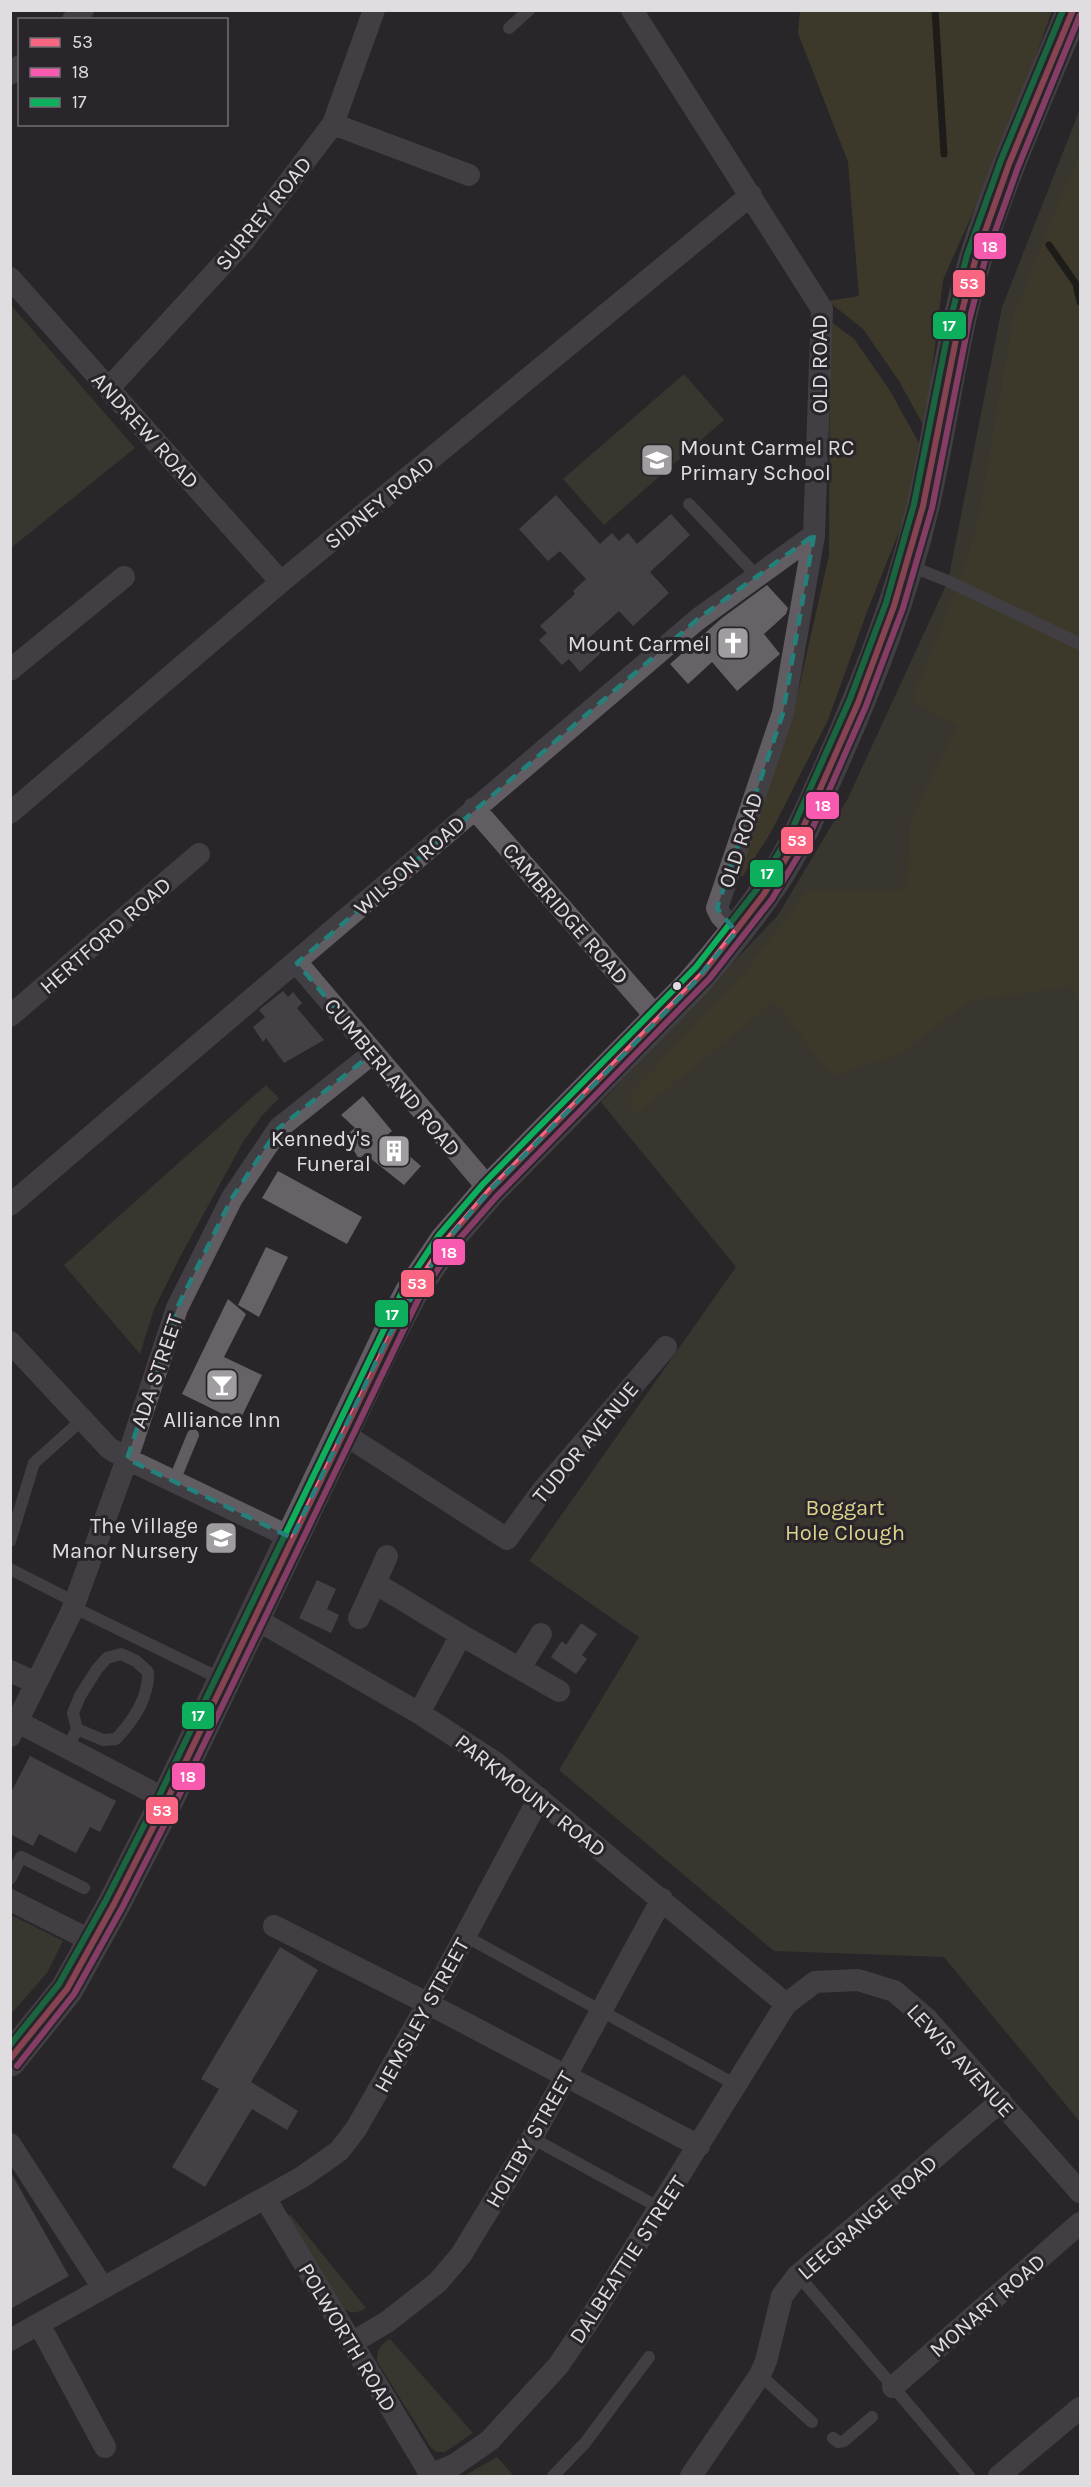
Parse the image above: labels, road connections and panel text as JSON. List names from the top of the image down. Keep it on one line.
{"streets":{"street":["SURREY ROAD","OLD ROAD","ANDREW ROAD","SIDNEY ROAD","WILSON ROAD","CAMBRIDGE ROAD","HERTFORD ROAD","CUMBERLAND ROAD","ADA STREET","TUDOR AVENUE","PARKMOUNT ROAD","HEMSLEY STREET","LEWIS AVENUE","HOLTBY STREET","LEEGRANGE ROAD","DALBEATTIE STREET","MONART ROAD","POLWORTH ROAD"]},"crossings":[["SURREY ROAD","ANDREW ROAD"],["OLD ROAD","SIDNEY ROAD"],["OLD ROAD","WILSON ROAD"],["ANDREW ROAD","SIDNEY ROAD"],["WILSON ROAD","CAMBRIDGE ROAD"],["WILSON ROAD","CUMBERLAND ROAD"],["CUMBERLAND ROAD","ADA STREET"],["PARKMOUNT ROAD","HEMSLEY STREET"],["PARKMOUNT ROAD","LEWIS AVENUE"],["PARKMOUNT ROAD","HOLTBY STREET"],["PARKMOUNT ROAD","DALBEATTIE STREET"],["HEMSLEY STREET","POLWORTH ROAD"],["LEWIS AVENUE","LEEGRANGE ROAD"],["LEWIS AVENUE","DALBEATTIE STREET"],["HOLTBY STREET","POLWORTH ROAD"],["DALBEATTIE STREET","POLWORTH ROAD"]],"parks":["Boggart Hole Clough"],"places":{"school or university":["Mount Carmel RC Primary School","The Village Manor Nursery"],"church":["Mount Carmel"],"building":["Kennedy's Funeral"],"bar":["Alliance Inn"]},"lines":["transit line 53","transit line 17","transit line 18"],"legend":["53","18","17"]}
